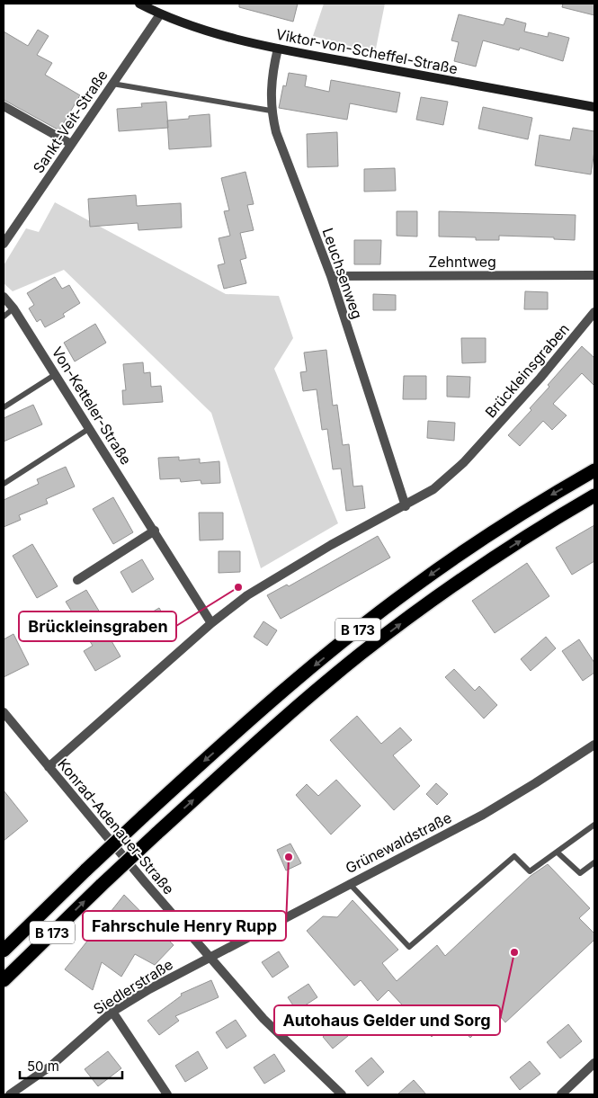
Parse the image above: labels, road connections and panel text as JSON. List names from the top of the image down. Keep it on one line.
{"streets":{"highway":["B 173"],"street":["Viktor-von-Scheffel-Straße","Sankt-Veit-Straße","Zehntweg","Leuchsenweg","Brückleinsgraben","Von-Ketteler-Straße","Konrad-Adenauer-Straße","Grünewaldstraße","Siedlerstraße"]},"crossings":[["Viktor-von-Scheffel-Straße","Sankt-Veit-Straße"],["Viktor-von-Scheffel-Straße","Leuchsenweg"],["Zehntweg","Leuchsenweg"],["Leuchsenweg","Brückleinsgraben"],["Brückleinsgraben","Von-Ketteler-Straße"],["Brückleinsgraben","Konrad-Adenauer-Straße"],["Konrad-Adenauer-Straße","Grünewaldstraße"],["Konrad-Adenauer-Straße","Siedlerstraße"],["Grünewaldstraße","Siedlerstraße"]],"places":["Brückleinsgraben","Fahrschule Henry Rupp","Autohaus Gelder und Sorg"],"scale_bar":"50 m"}
